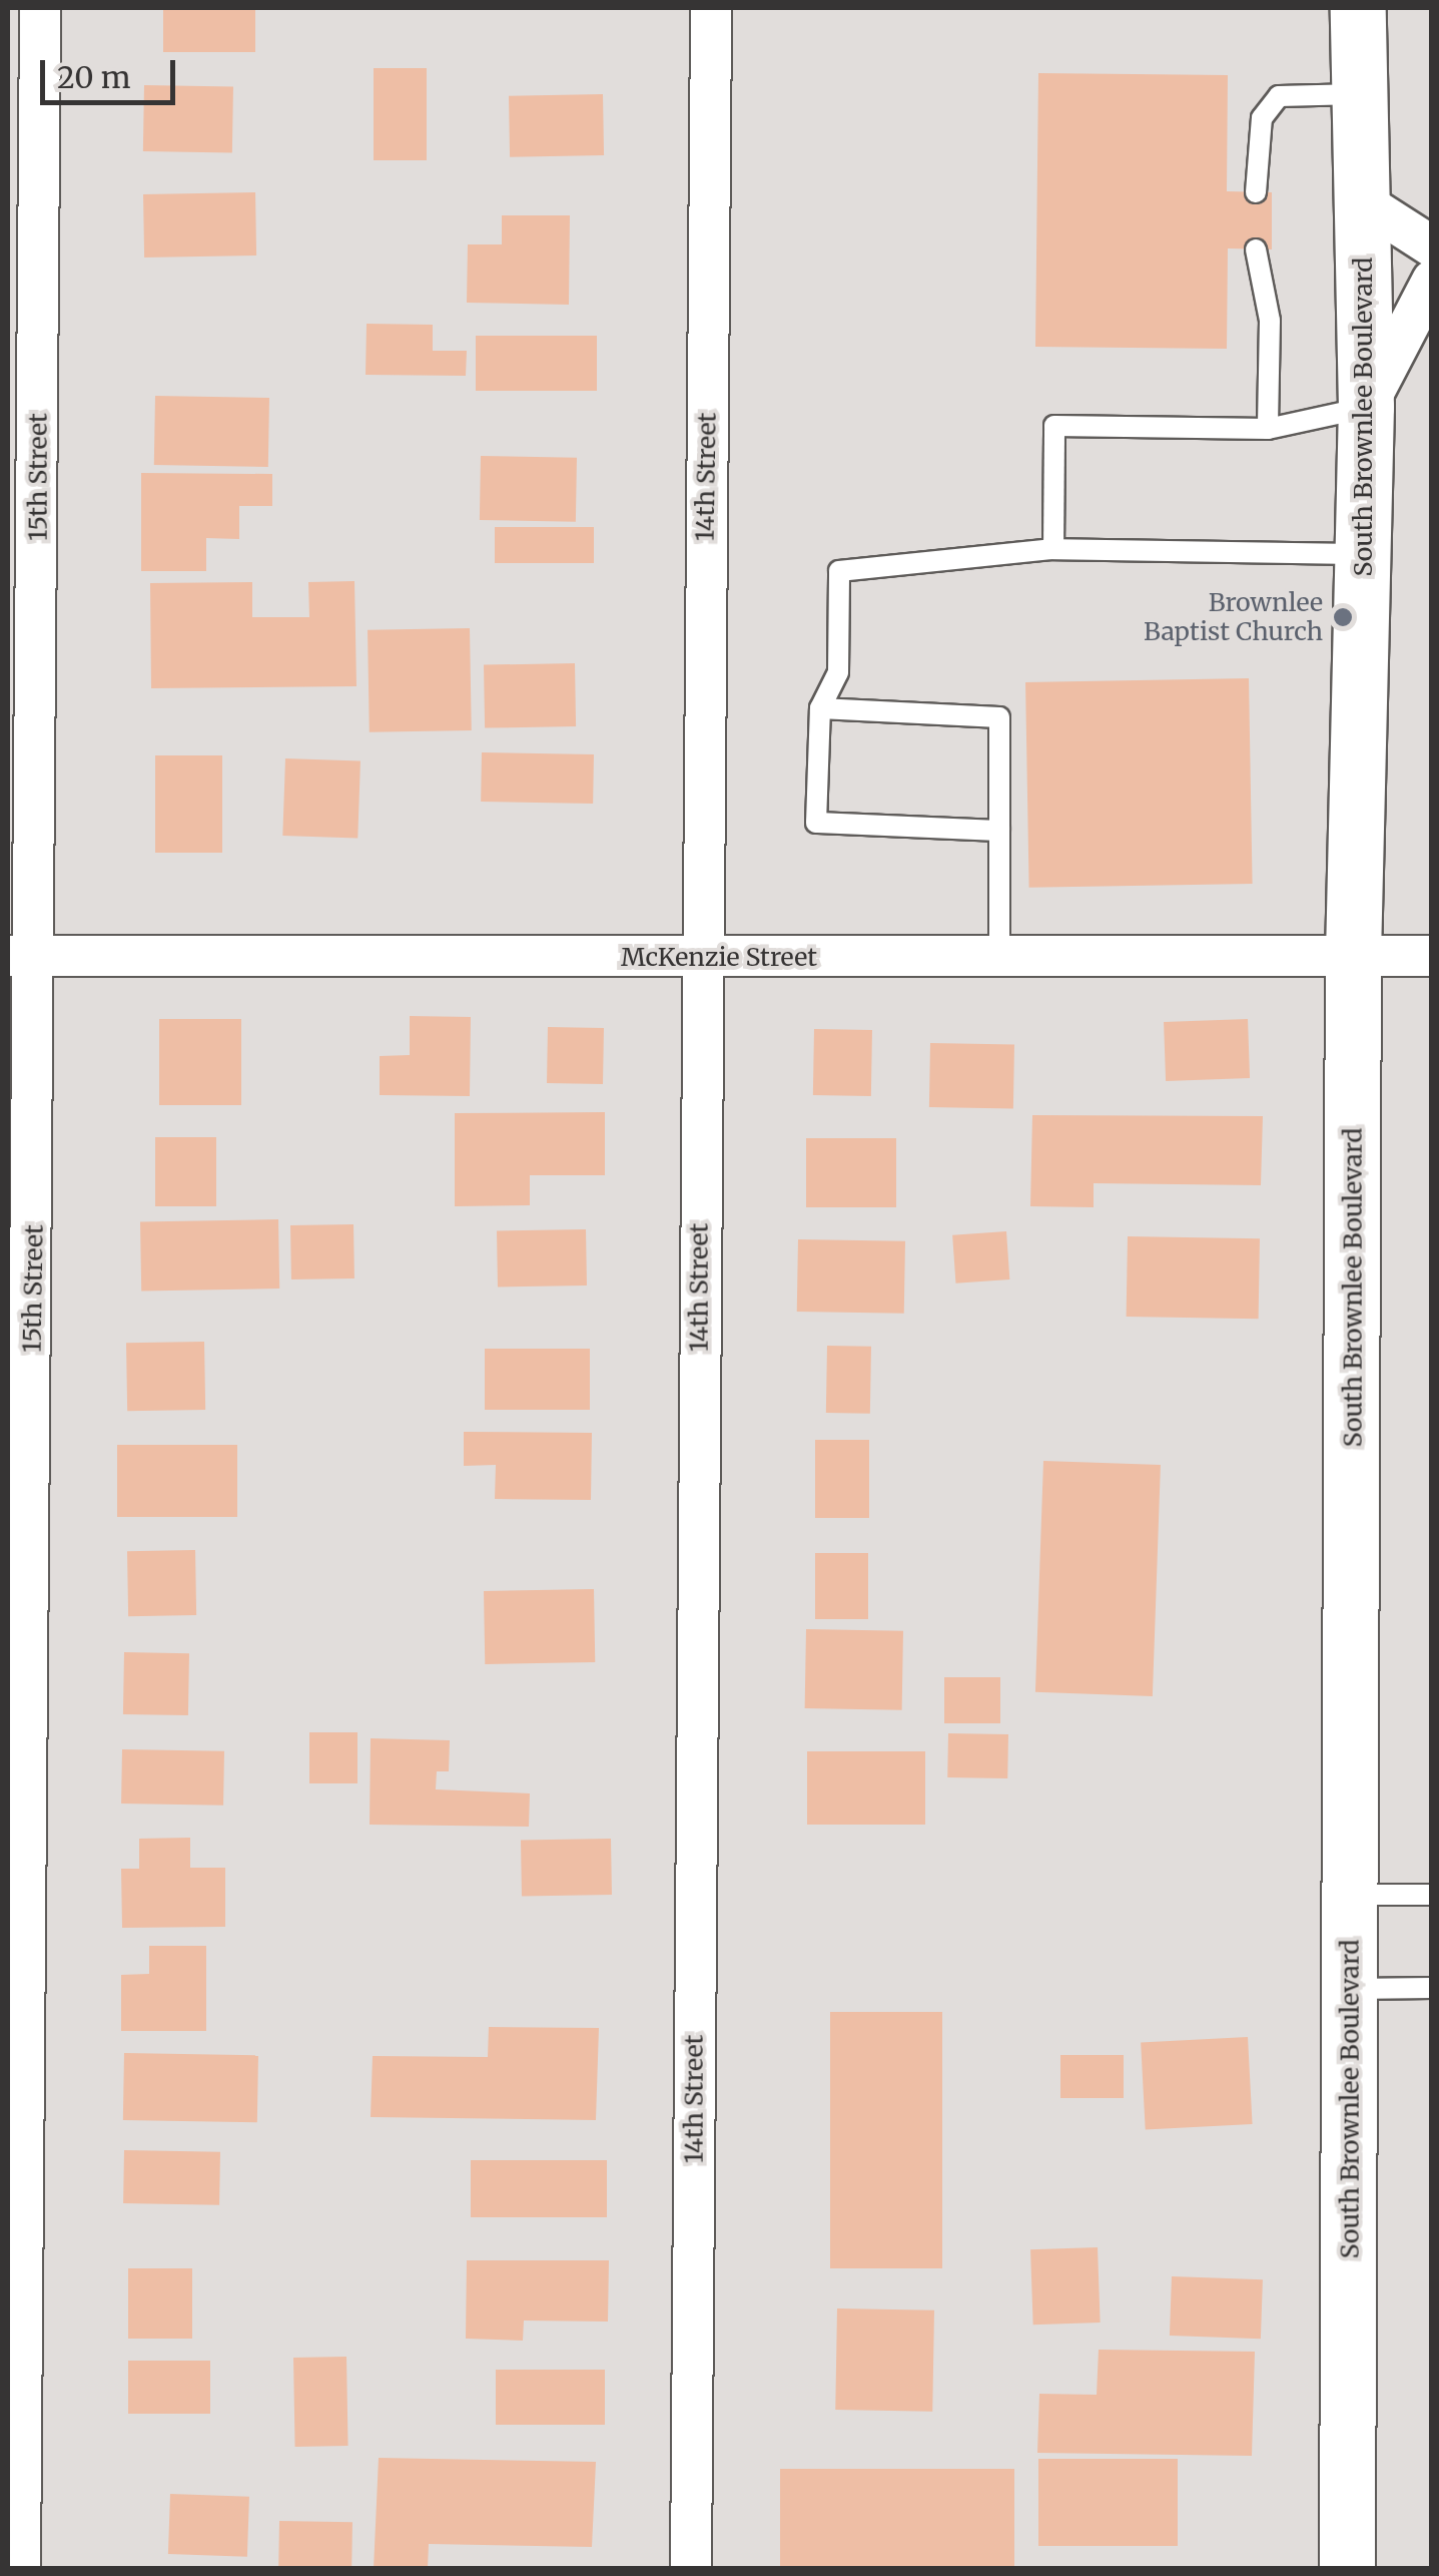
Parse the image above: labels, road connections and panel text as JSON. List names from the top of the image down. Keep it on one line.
{"streets":{"main road":["South Brownlee Boulevard"],"street":["15th Street","14th Street","McKenzie Street"]},"crossings":[["South Brownlee Boulevard","McKenzie Street"],["15th Street","McKenzie Street"],["14th Street","McKenzie Street"]],"places":["Brownlee Baptist Church"],"scale_bar":"20 m"}
